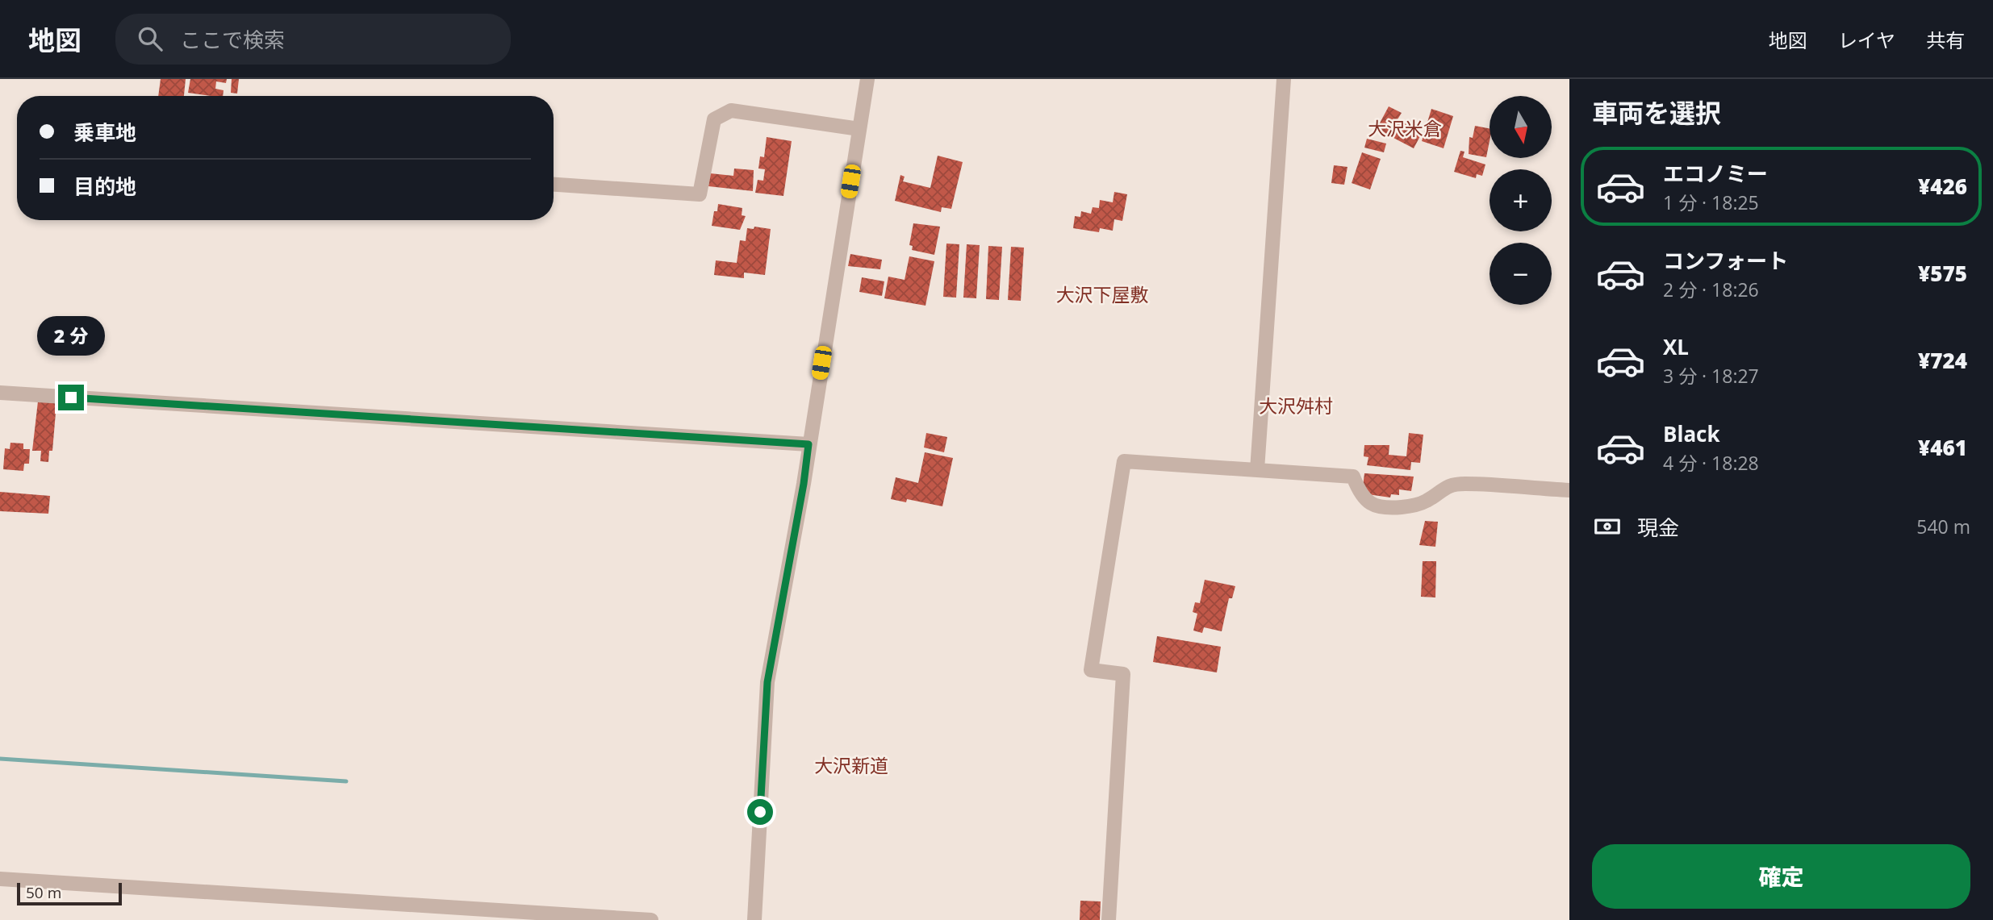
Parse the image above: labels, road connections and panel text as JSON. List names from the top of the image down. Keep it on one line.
{"districts":["大沢米倉","大沢下屋敷","大沢舛村","大沢新道"],"scale_bar":"50 m","north":"bottom","page":{"header":"地図","search":"ここで検索","nav":["地図","レイヤ","共有"],"heading":"車両を選択","map_buttons":["+","−"],"banner":["乗車地","目的地"],"list":[{"name":"エコノミー","note":"1 分 · 18:25","value":"¥426"},{"name":"コンフォート","note":"2 分 · 18:26","value":"¥575"},{"name":"XL","note":"3 分 · 18:27","value":"¥724"},{"name":"Black","note":"4 分 · 18:28","value":"¥461"}],"bubble":"2 分","pay":["現金","540 m"],"buttons":"確定","scale":"50 m"}}
